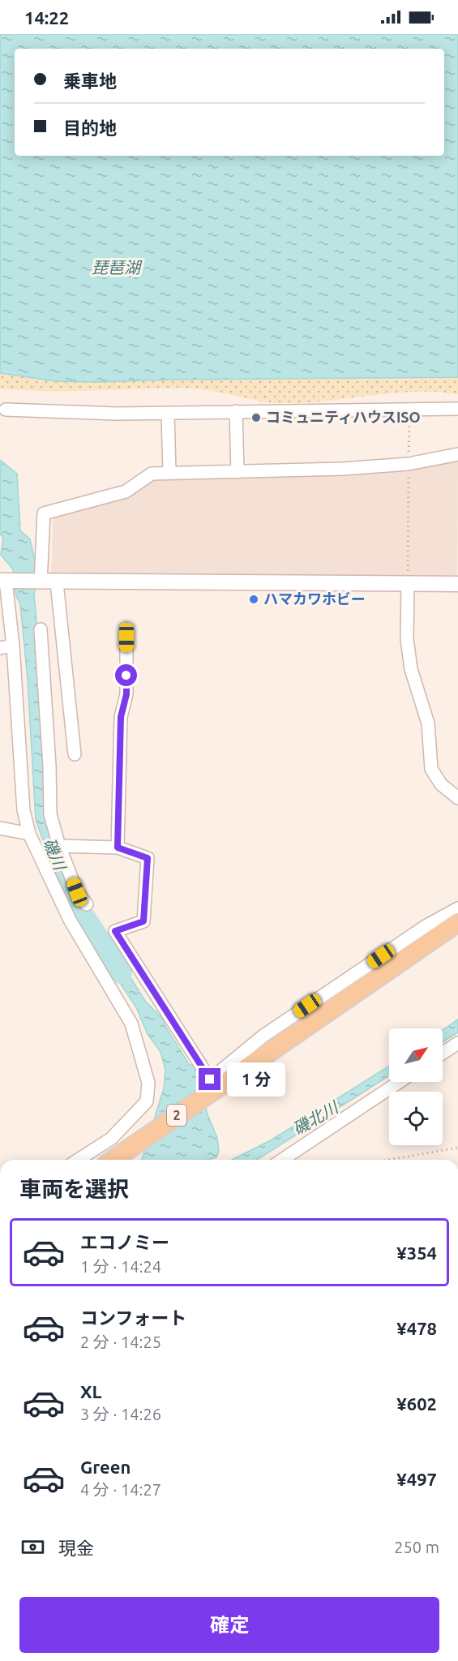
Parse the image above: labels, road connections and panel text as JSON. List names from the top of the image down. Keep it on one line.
{"streets":{"main road":["2"]},"water":["琵琶湖","磯川","磯北川"],"places":["コミュニティハウスISO","ハマカワホビー"],"north":"top right","page":{"status":"14:22","banner":["乗車地","目的地"],"bubble":"1 分","heading":"車両を選択","list":[{"name":"エコノミー","note":"1 分 · 14:24","value":"¥354"},{"name":"コンフォート","note":"2 分 · 14:25","value":"¥478"},{"name":"XL","note":"3 分 · 14:26","value":"¥602"},{"name":"Green","note":"4 分 · 14:27","value":"¥497"}],"pay":["現金","250 m"],"buttons":"確定"}}
